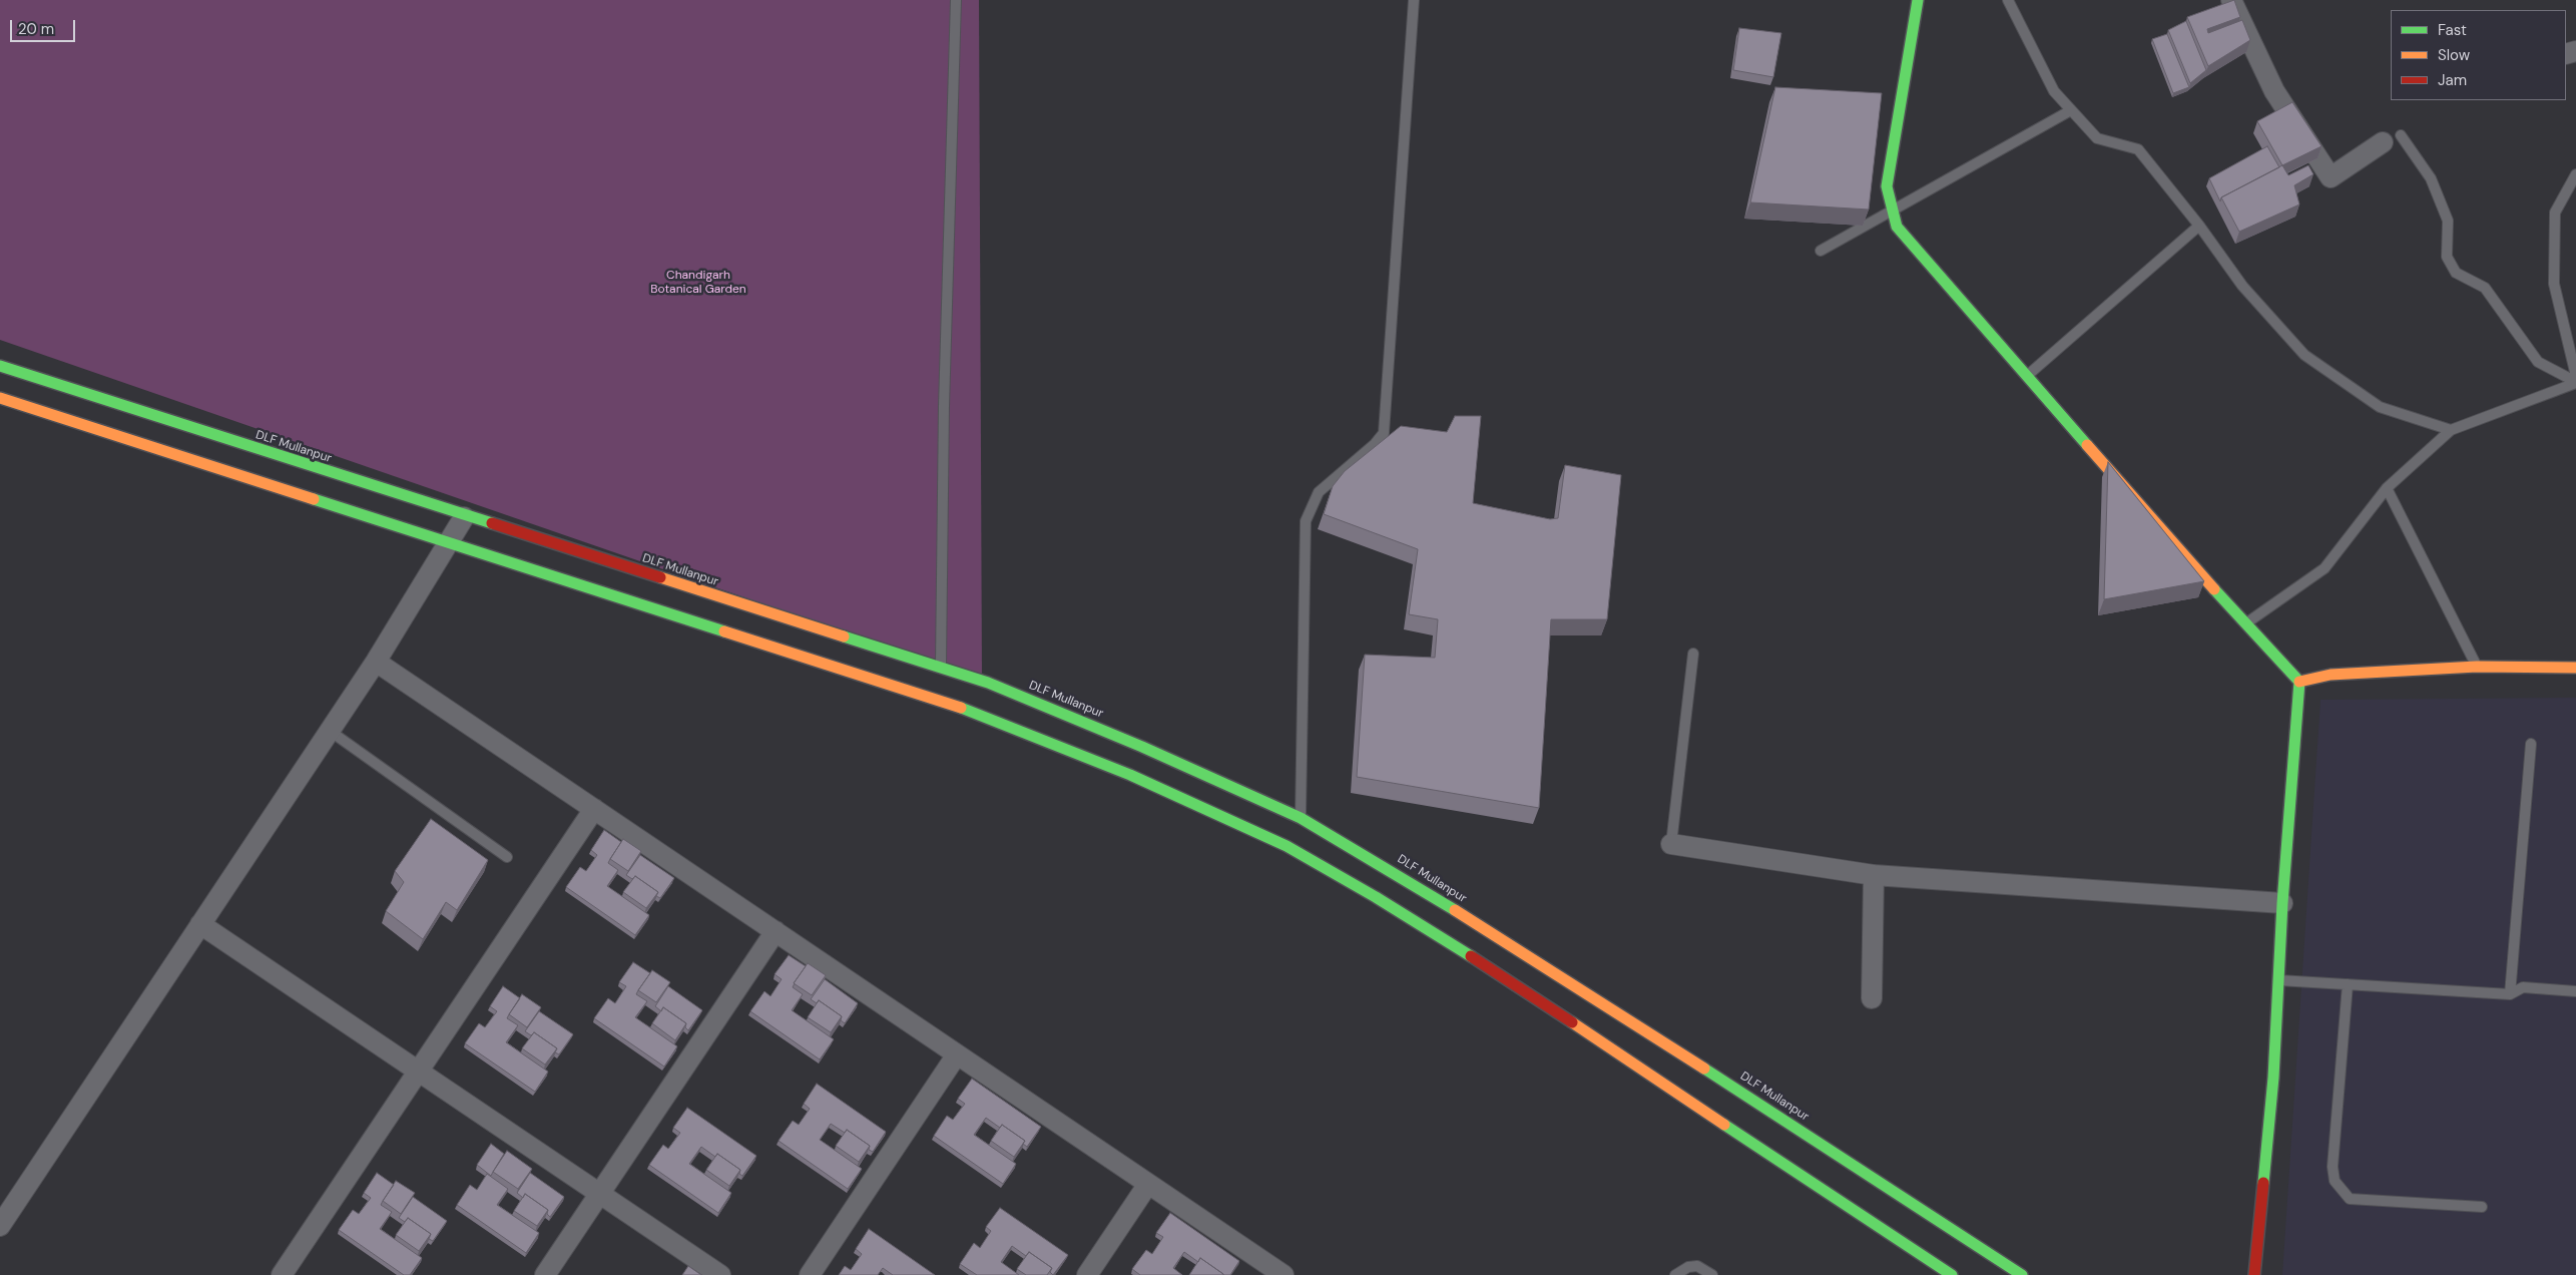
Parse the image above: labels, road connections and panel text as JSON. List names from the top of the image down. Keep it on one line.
{"streets":{"main road":["DLF Mullanpur"]},"parks":["Chandigarh Botanical Garden"],"legend":["Fast","Slow","Jam"],"scale_bar":"20 m"}
